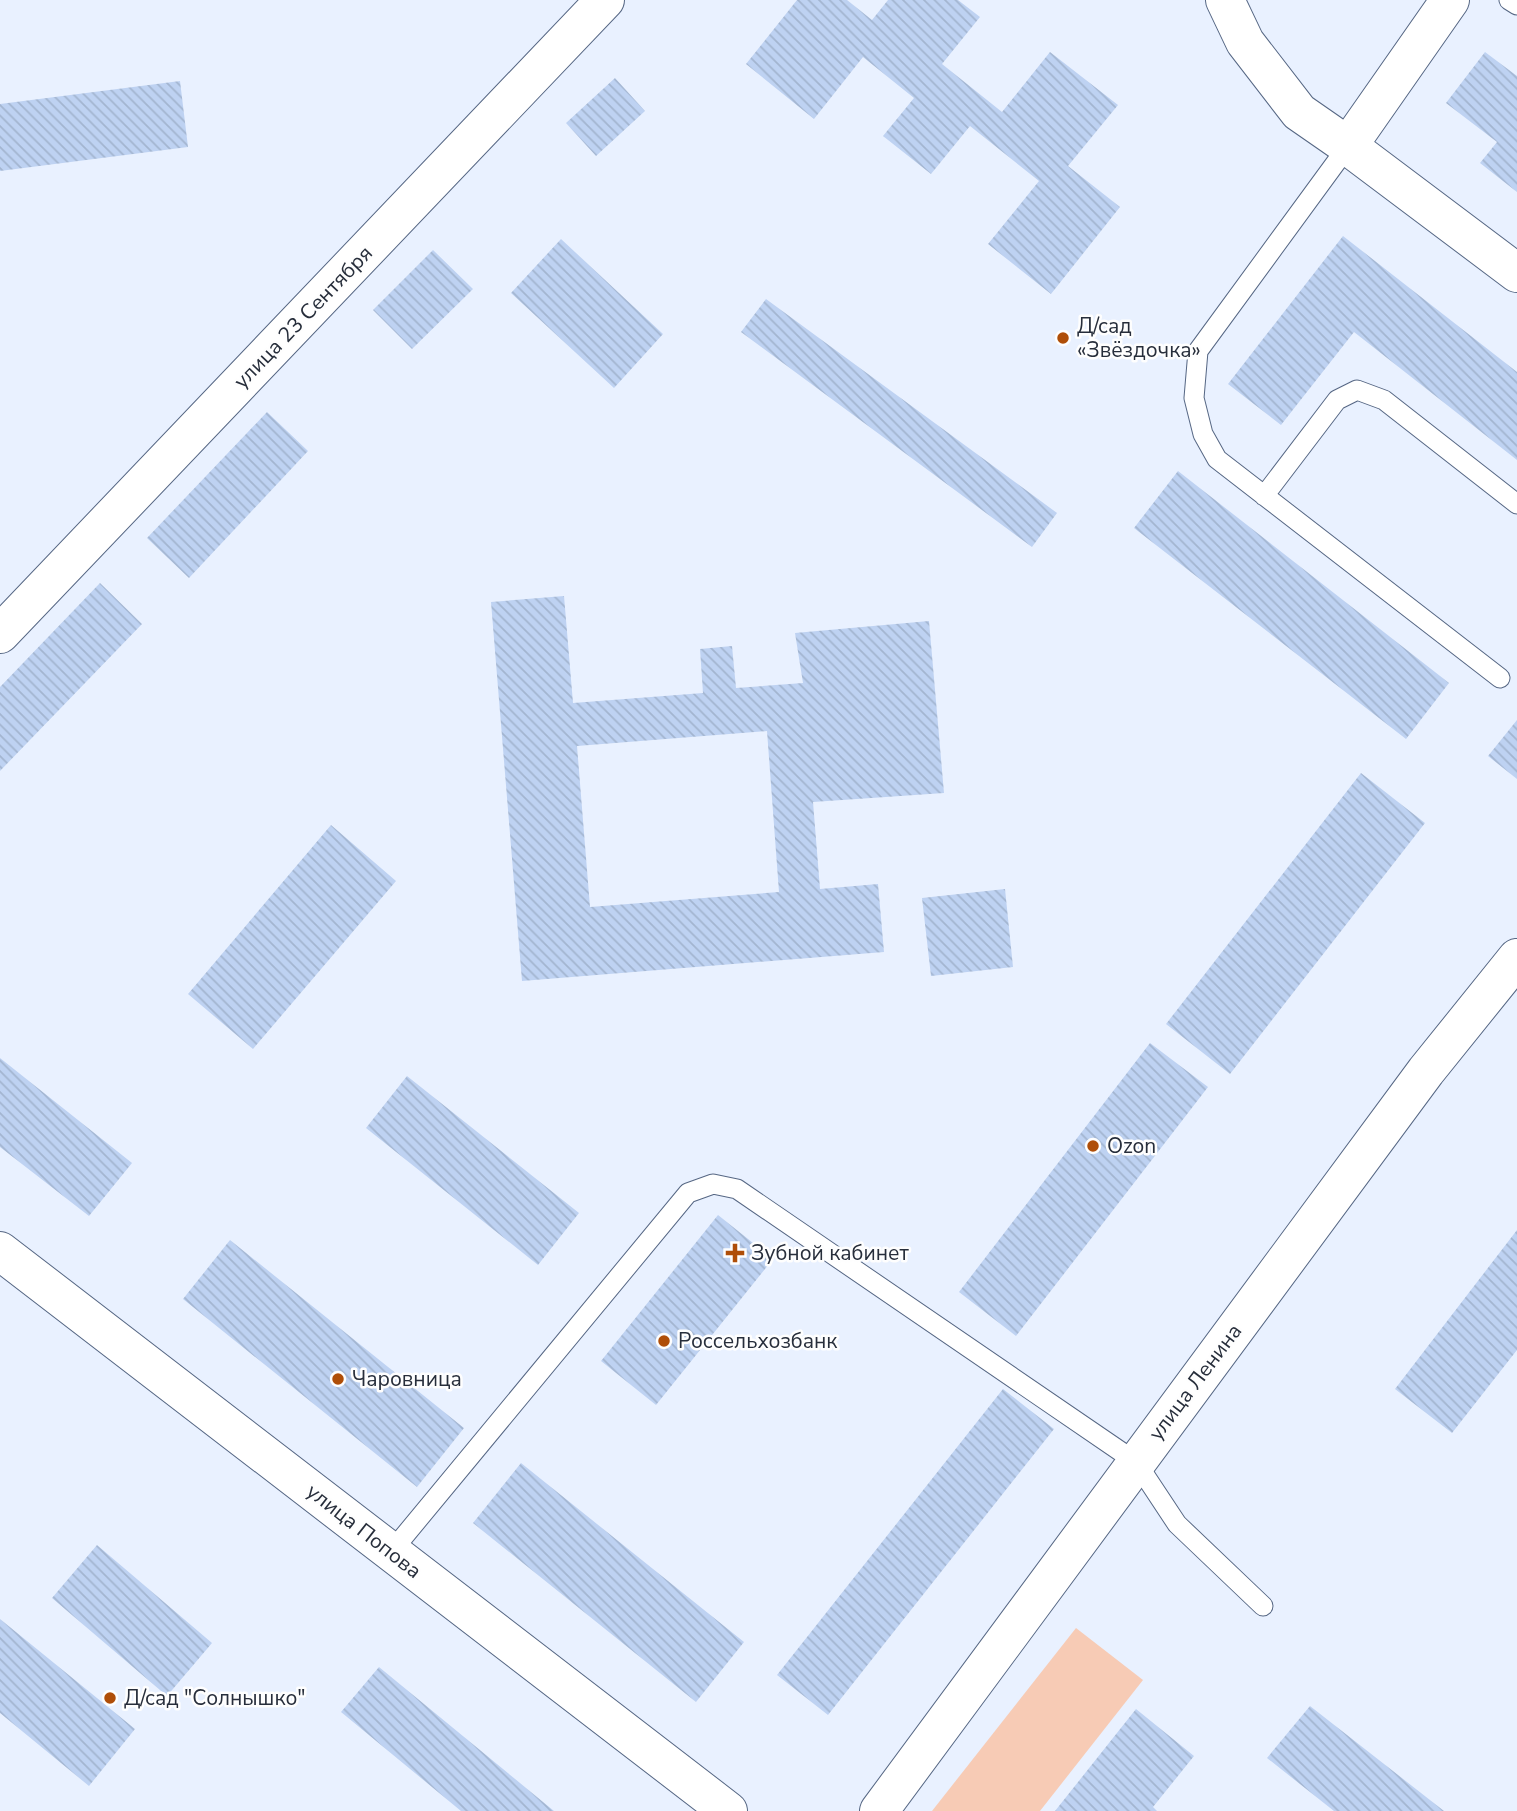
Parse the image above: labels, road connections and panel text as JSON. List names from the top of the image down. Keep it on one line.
{"streets":{"street":["улица 23 Сентября","улица Ленина","улица Попова"]},"places":{"other":["Д/сад «Звёздочка»","Ozon","Россельхозбанк","Чаровница","Д/сад \"Солнышко\""],"health":["Зубной кабинет"]}}
